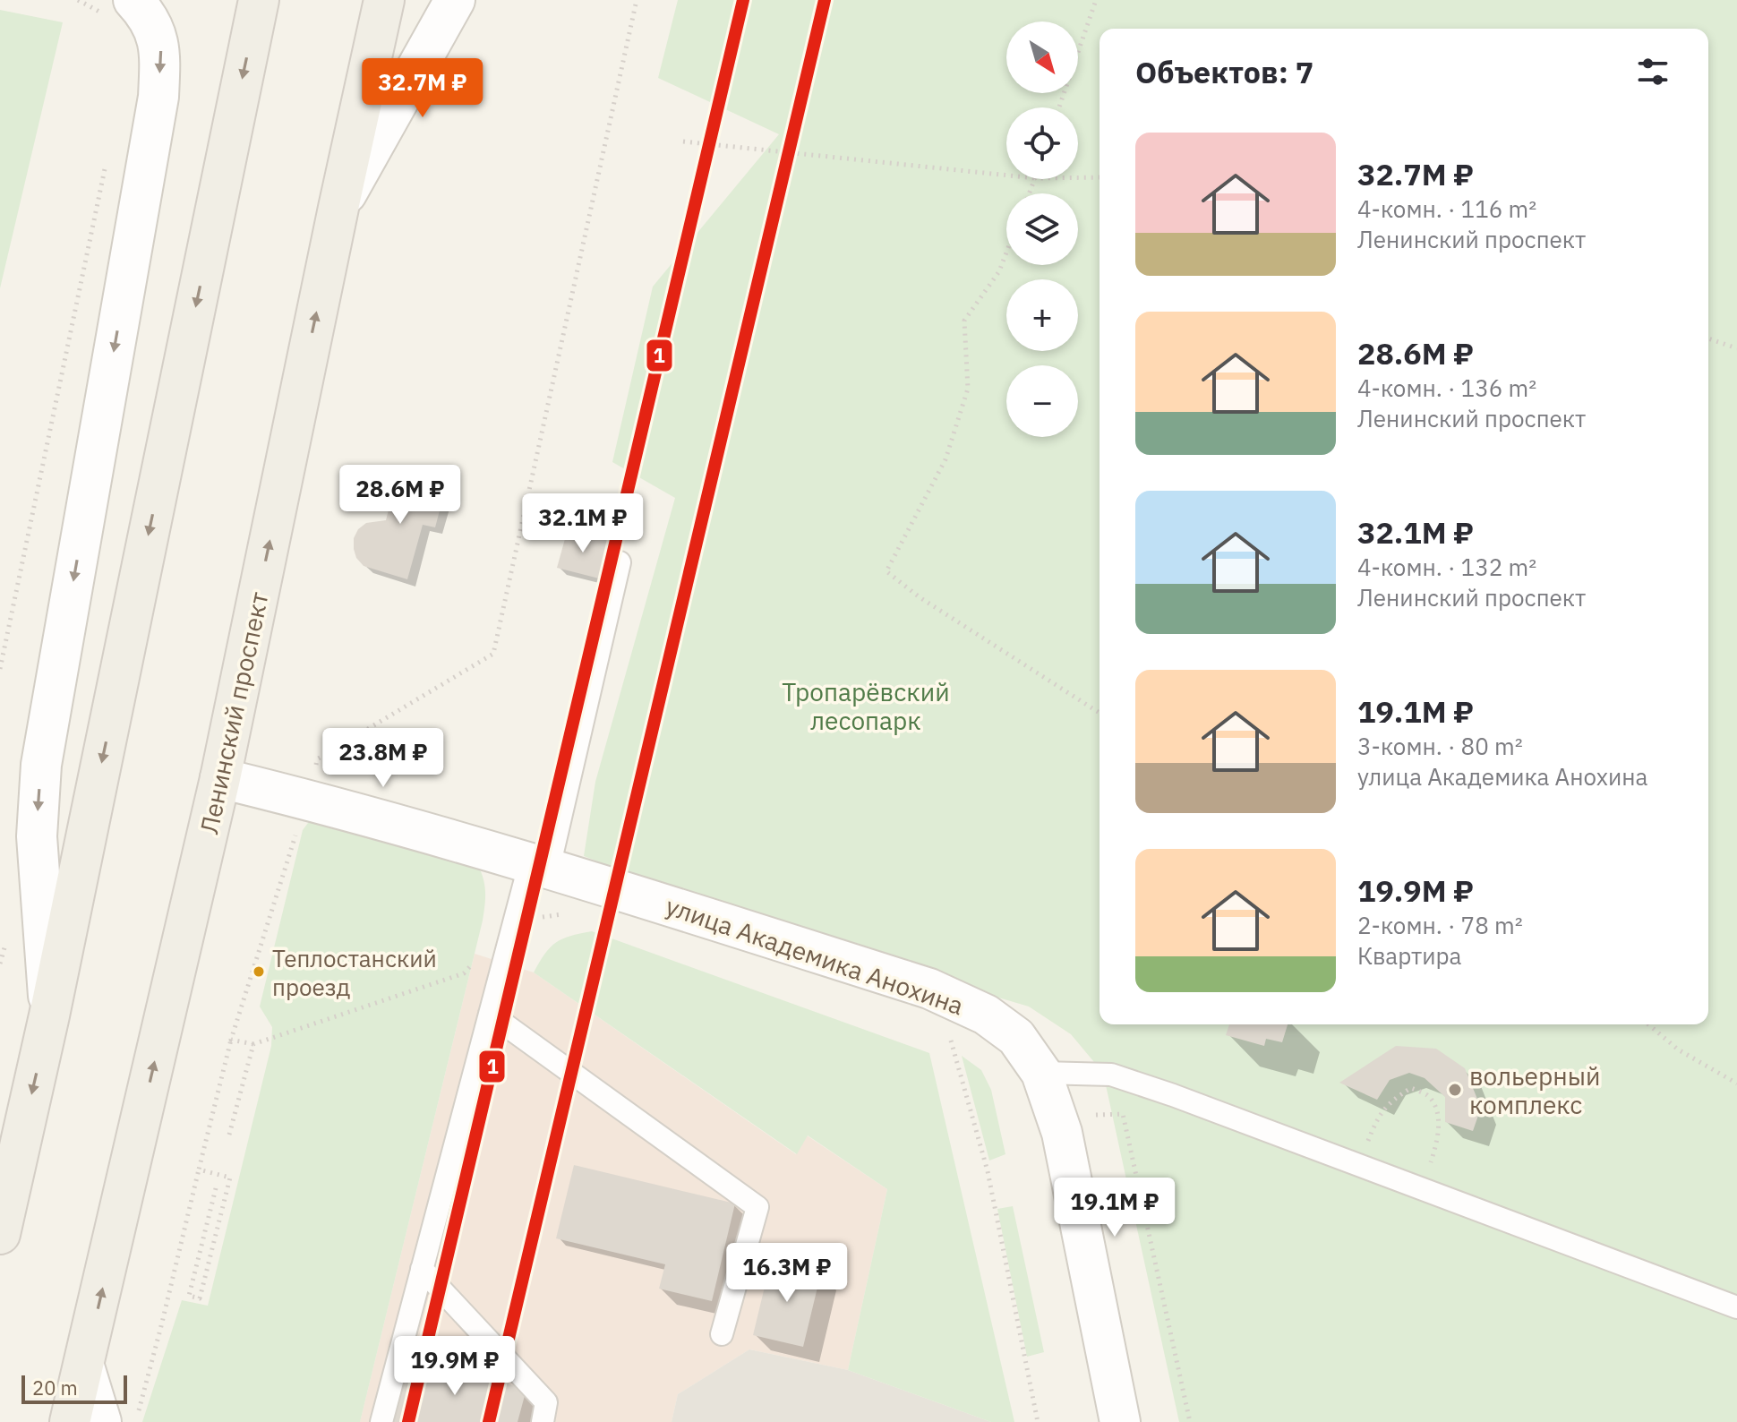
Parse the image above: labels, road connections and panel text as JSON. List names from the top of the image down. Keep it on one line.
{"streets":{"main road":["Ленинский проспект"],"street":["улица Академика Анохина"]},"crossings":[["Ленинский проспект","улица Академика Анохина"]],"parks":["Тропарёвский лесопарк"],"places":["Теплостанский проезд","вольерный комплекс"],"lines":["transit line 1"],"scale_bar":"20 m","north":"bottom right","page":{"map_buttons":["+","−"],"heading":"Объектов: 7","price":["32.7M ₽","28.6M ₽","32.1M ₽","23.8M ₽","19.1M ₽","16.3M ₽","19.9M ₽"],"list":[{"name":"32.7M ₽","note":"4-комн. · 116 m² · Ленинский проспект"},{"name":"28.6M ₽","note":"4-комн. · 136 m² · Ленинский проспект"},{"name":"32.1M ₽","note":"4-комн. · 132 m² · Ленинский проспект"},{"name":"19.1M ₽","note":"3-комн. · 80 m² · улица Академика Анохина"},{"name":"19.9M ₽","note":"2-комн. · 78 m² · Квартира"}],"scale":"20 m"}}
